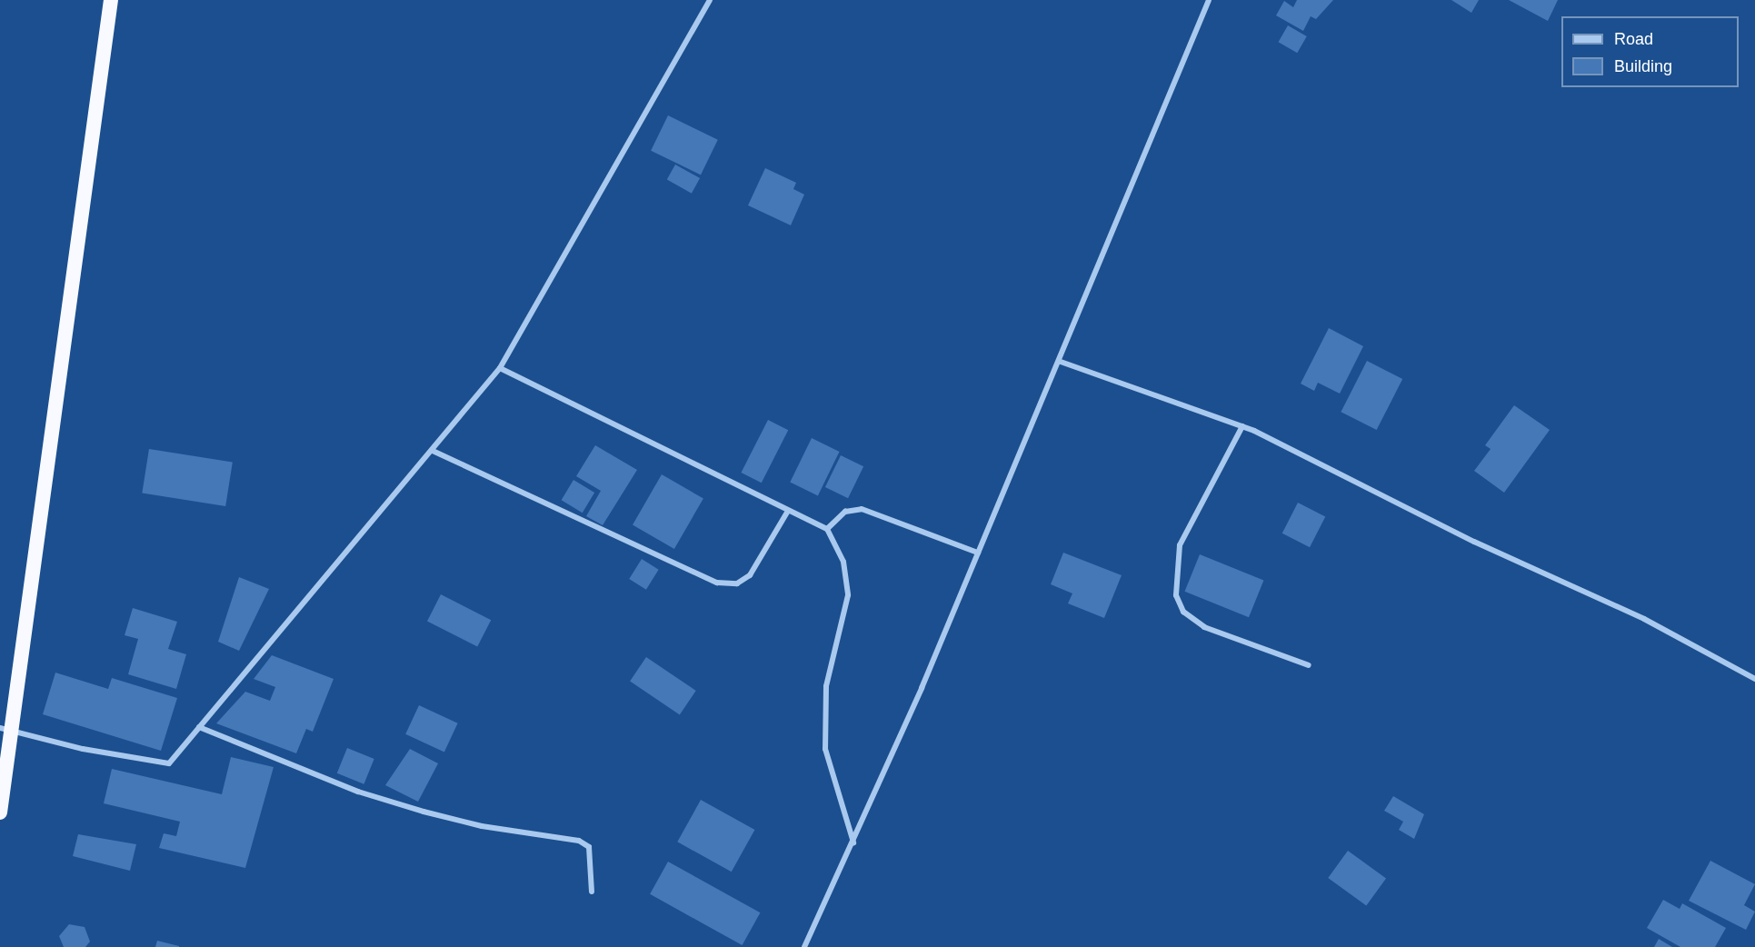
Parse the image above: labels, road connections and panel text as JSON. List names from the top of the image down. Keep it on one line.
{"legend":["Road","Building"]}
